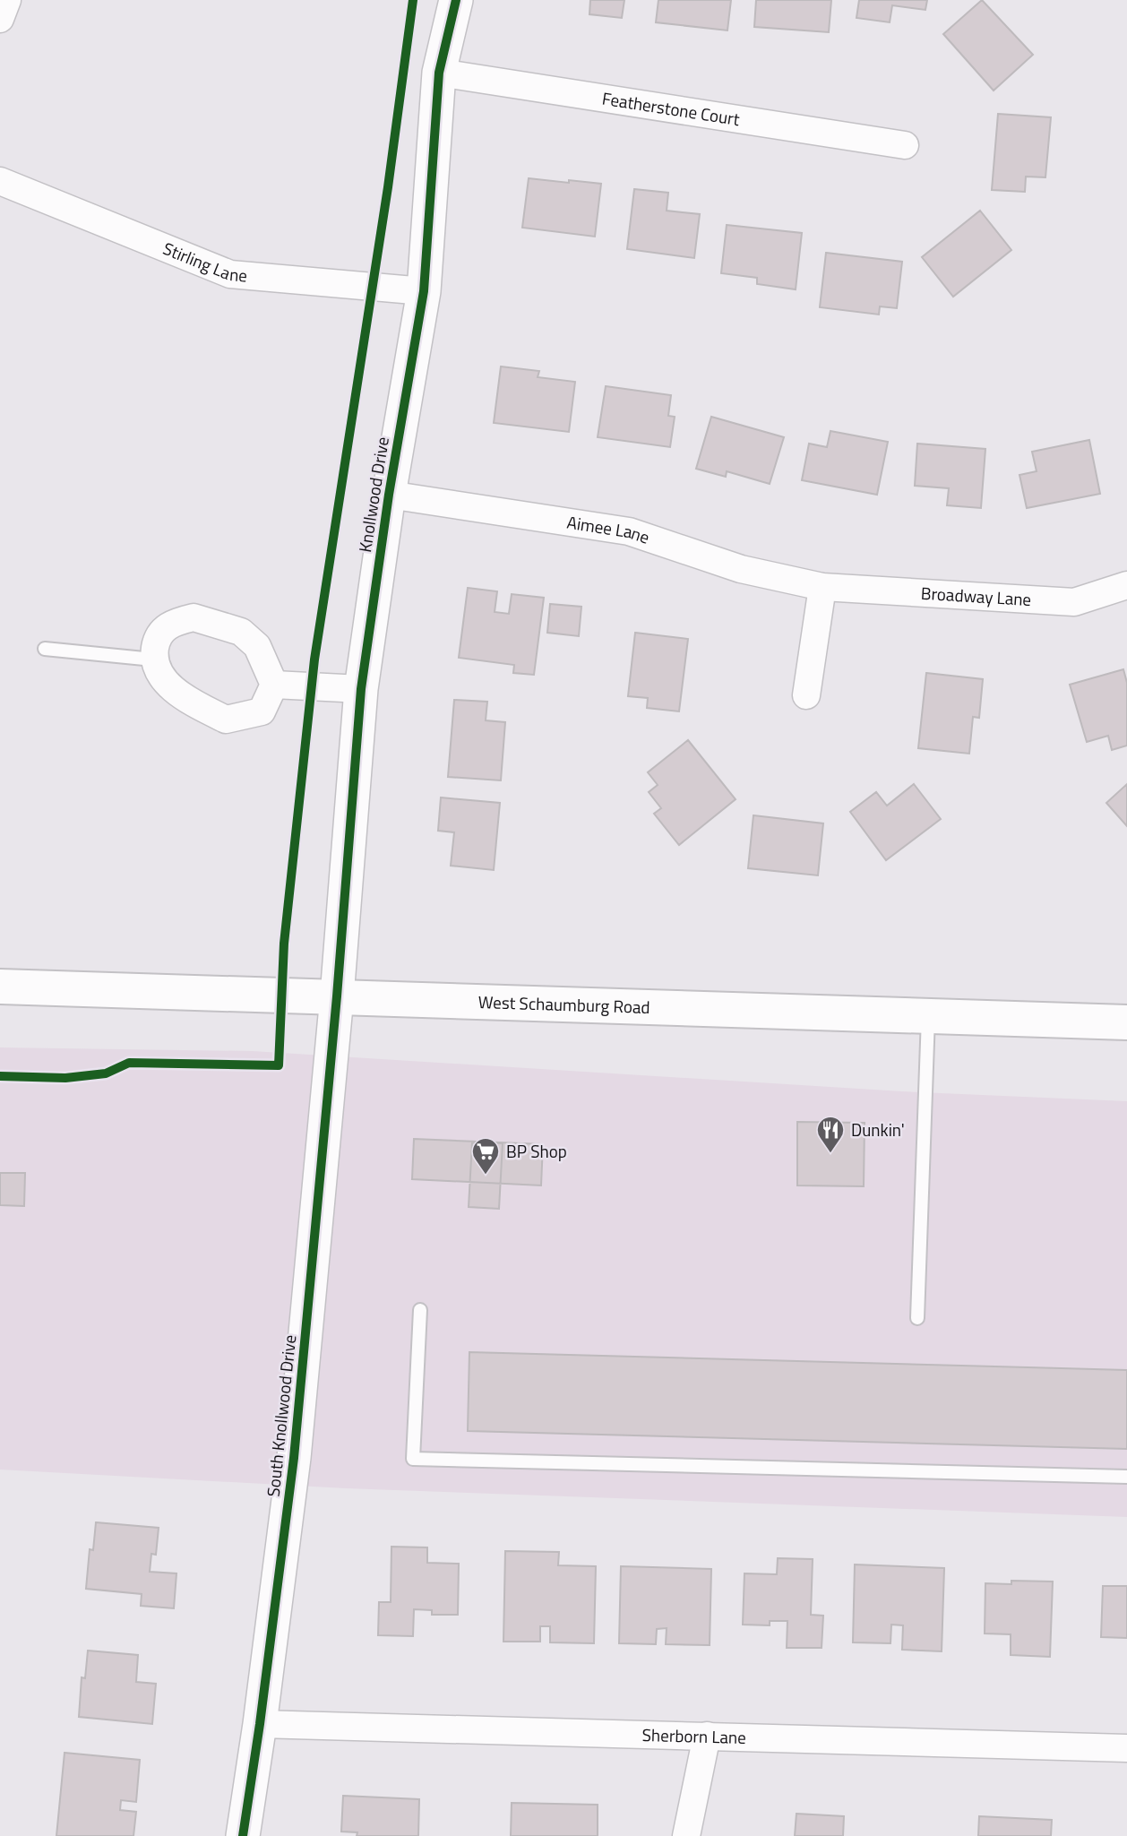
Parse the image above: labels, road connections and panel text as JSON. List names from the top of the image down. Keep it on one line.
{"streets":{"main road":["West Schaumburg Road"],"street":["Featherstone Court","Stirling Lane","Knollwood Drive","Aimee Lane","Broadway Lane","South Knollwood Drive","Sherborn Lane"]},"crossings":[["Featherstone Court","Knollwood Drive"],["Stirling Lane","Knollwood Drive"],["Knollwood Drive","Aimee Lane"],["Knollwood Drive","West Schaumburg Road"],["Knollwood Drive","South Knollwood Drive"],["Aimee Lane","Broadway Lane"],["West Schaumburg Road","South Knollwood Drive"],["South Knollwood Drive","Sherborn Lane"]],"places":{"restaurant":["Dunkin'"],"supermarket":["BP Shop"]}}
